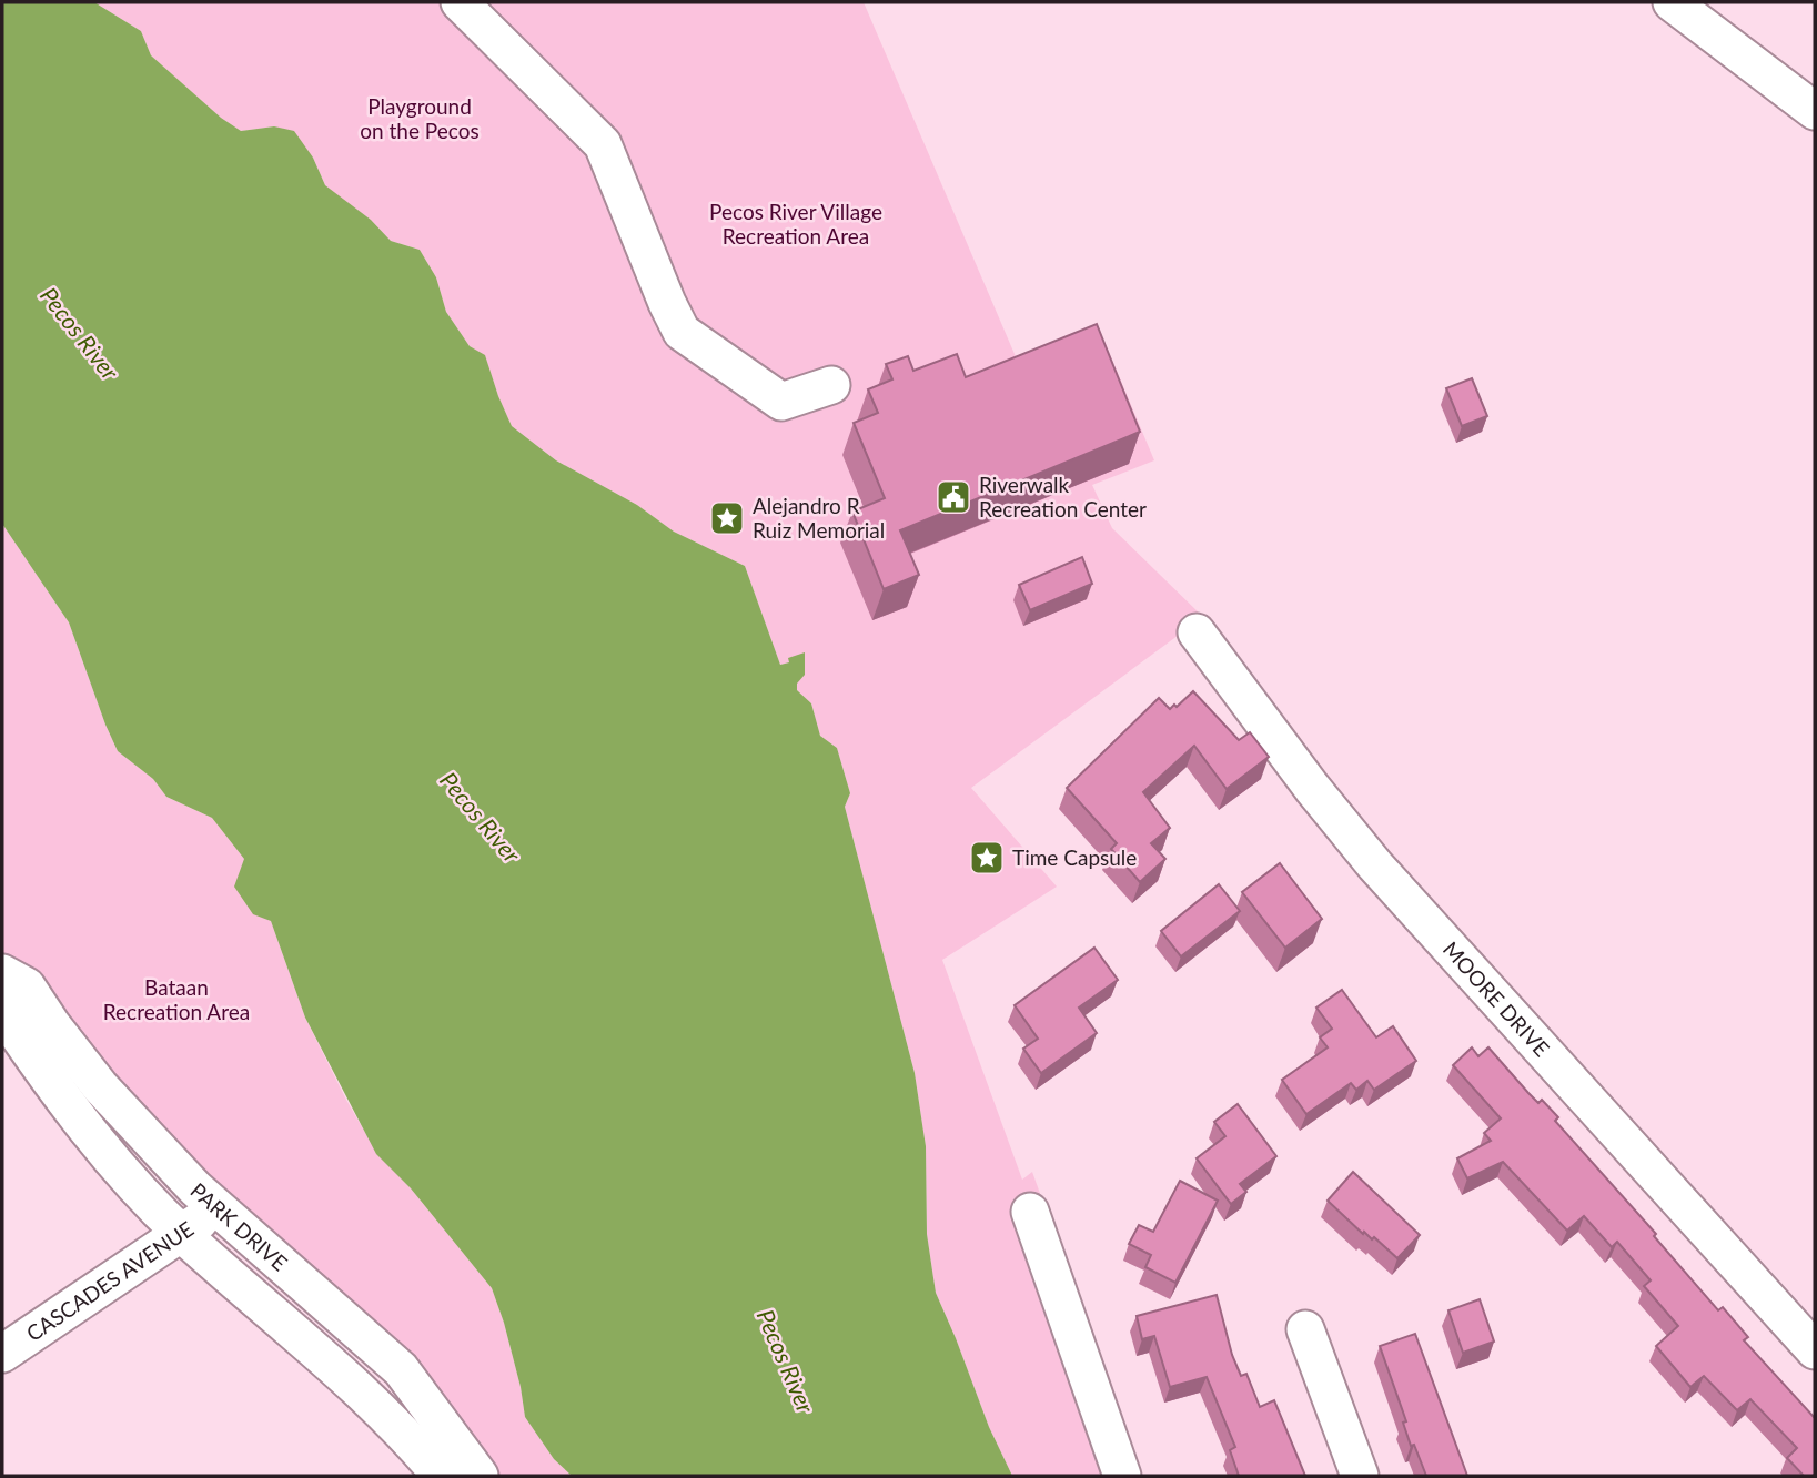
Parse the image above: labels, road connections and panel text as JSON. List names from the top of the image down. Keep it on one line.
{"streets":{"street":["MOORE DRIVE","PARK DRIVE","CASCADES AVENUE"]},"crossings":[["PARK DRIVE","CASCADES AVENUE"]],"water":["Pecos River"],"parks":["Playground on the Pecos","Pecos River Village Recreation Area","Bataan Recreation Area"],"places":{"public building":["Riverwalk Recreation Center"],"place":["Alejandro R Ruiz Memorial","Time Capsule"]}}
